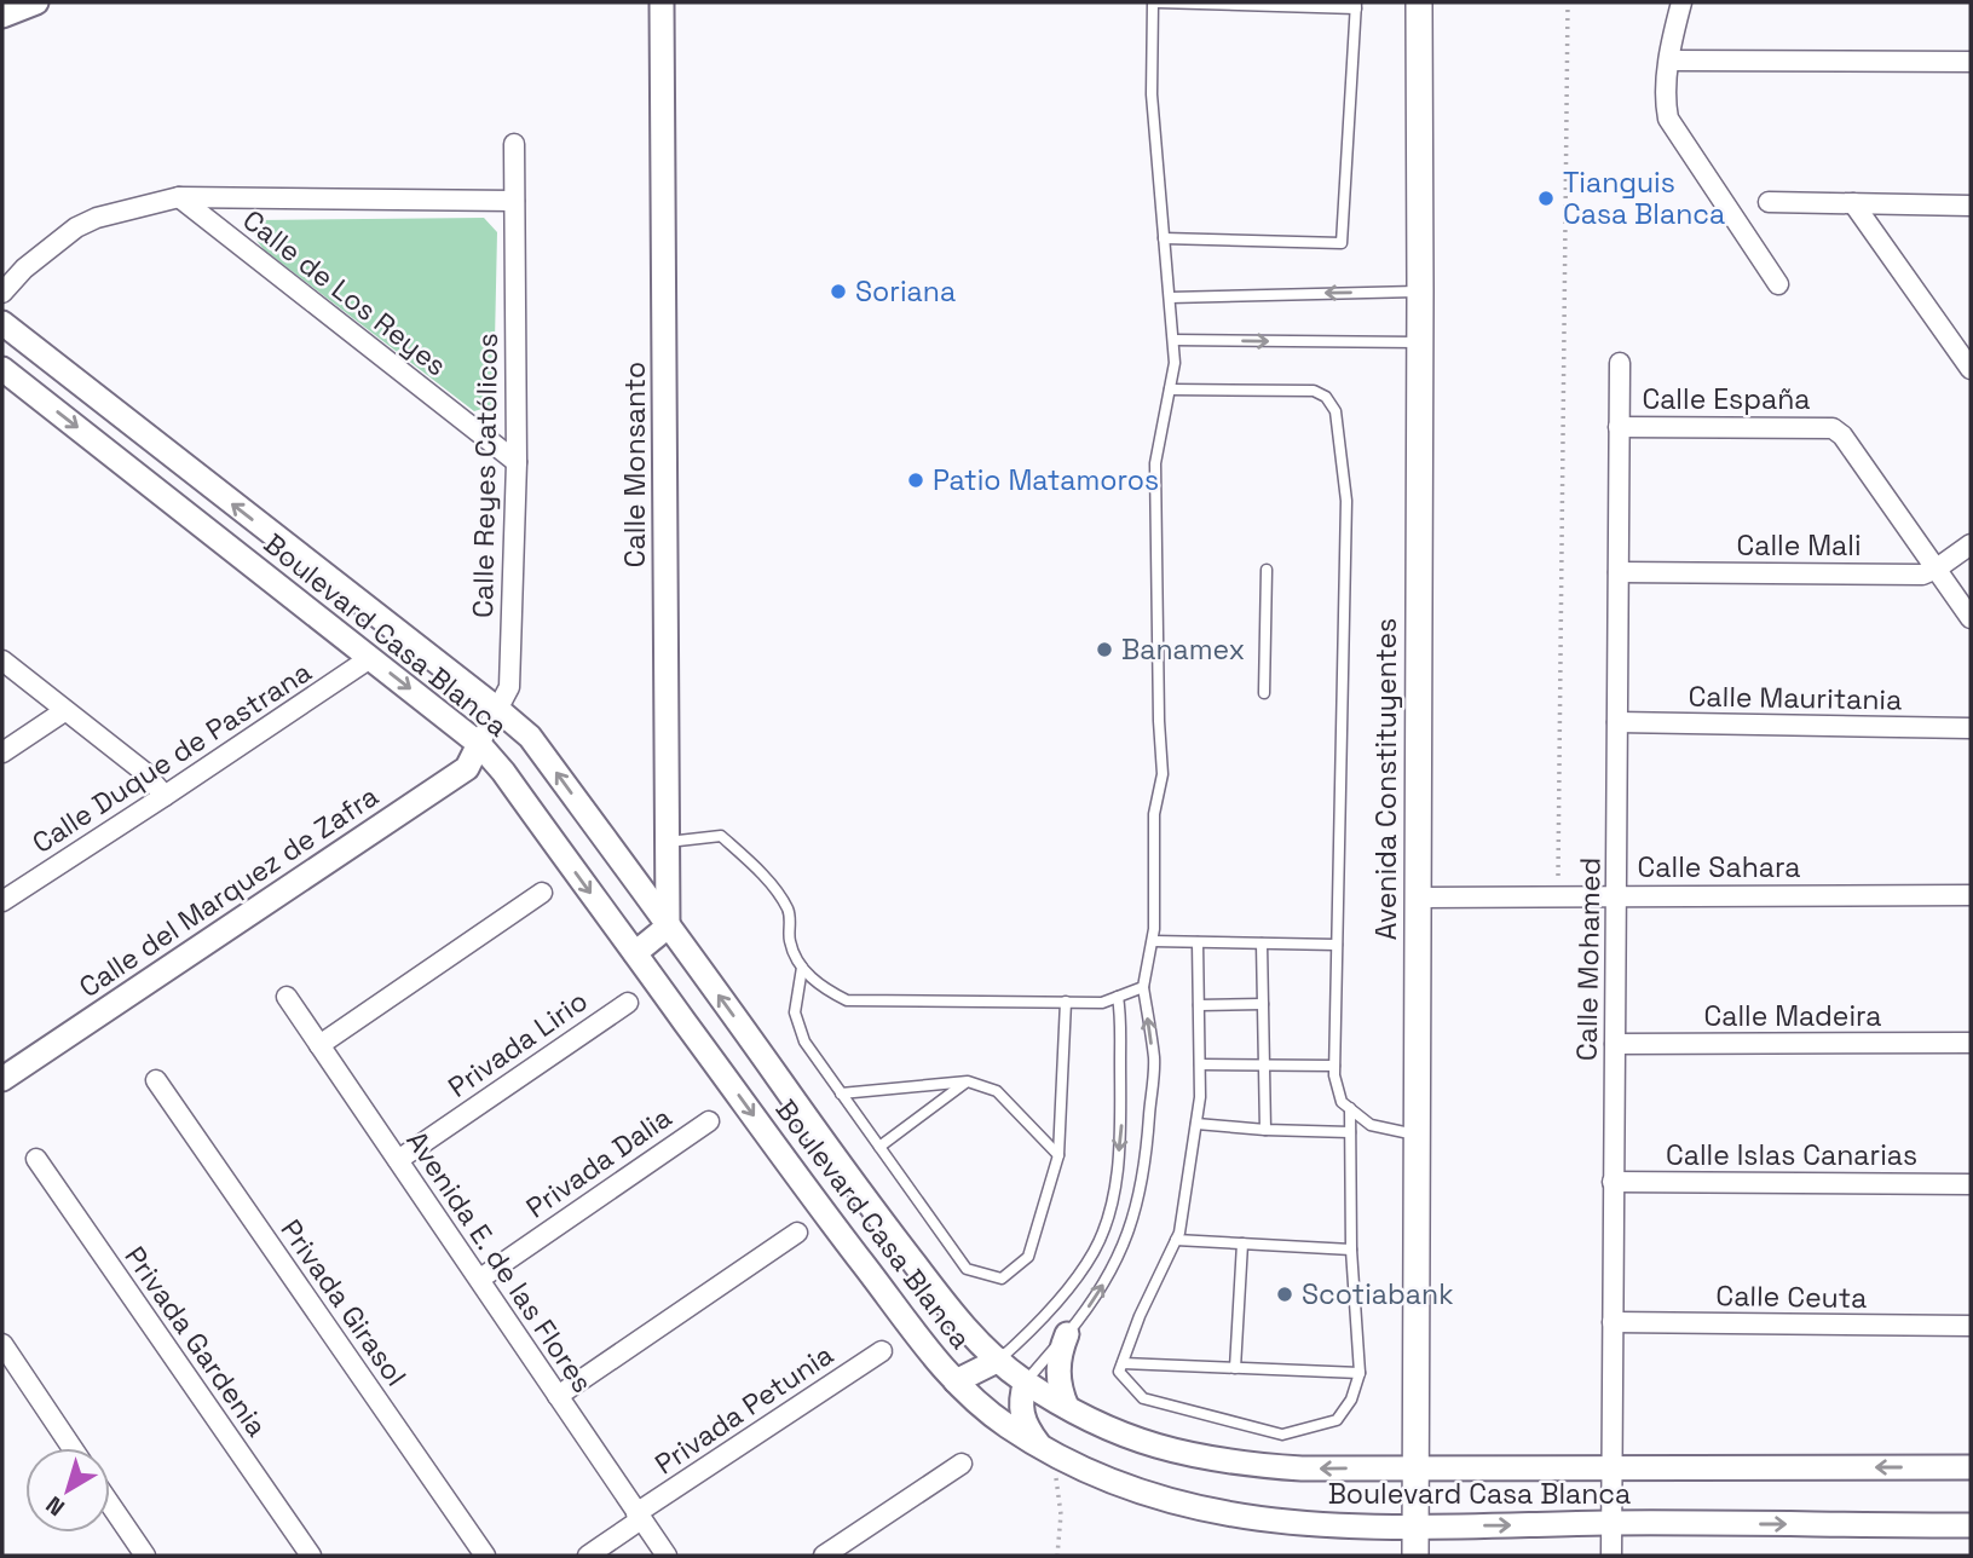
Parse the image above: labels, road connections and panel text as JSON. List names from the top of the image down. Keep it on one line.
{"streets":{"main road":["Avenida Constituyentes"],"street":["Calle de Los Reyes","Calle España","Calle Monsanto","Calle Reyes Católicos","Calle Mali","Boulevard Casa Blanca","Calle Mauritania","Calle Duque de Pastrana","Calle Sahara","Calle del Marquez de Zafra","Calle Mohamed","Calle Madeira","Privada Lirio","Calle Islas Canarias","Privada Dalia","Avenida E. de las Flores","Calle Ceuta","Privada Girasol","Privada Gardenia","Privada Petunia"]},"crossings":[["Calle de Los Reyes","Calle Reyes Católicos"],["Calle España","Calle Mali"],["Calle España","Calle Mohamed"],["Calle Monsanto","Boulevard Casa Blanca"],["Calle Reyes Católicos","Boulevard Casa Blanca"],["Calle Reyes Católicos","Calle del Marquez de Zafra"],["Calle Mali","Calle Mohamed"],["Boulevard Casa Blanca","Calle Duque de Pastrana"],["Boulevard Casa Blanca","Avenida Constituyentes"],["Boulevard Casa Blanca","Calle del Marquez de Zafra"],["Boulevard Casa Blanca","Calle Mohamed"],["Calle Mauritania","Calle Mohamed"],["Avenida Constituyentes","Calle Sahara"],["Calle Sahara","Calle Mohamed"],["Calle Mohamed","Calle Madeira"],["Calle Mohamed","Calle Islas Canarias"],["Calle Mohamed","Calle Ceuta"],["Privada Lirio","Avenida E. de las Flores"],["Privada Dalia","Avenida E. de las Flores"],["Avenida E. de las Flores","Privada Petunia"]],"places":["Tianguis Casa Blanca","Soriana","Patio Matamoros","Banamex","Scotiabank"],"north":"bottom left"}
